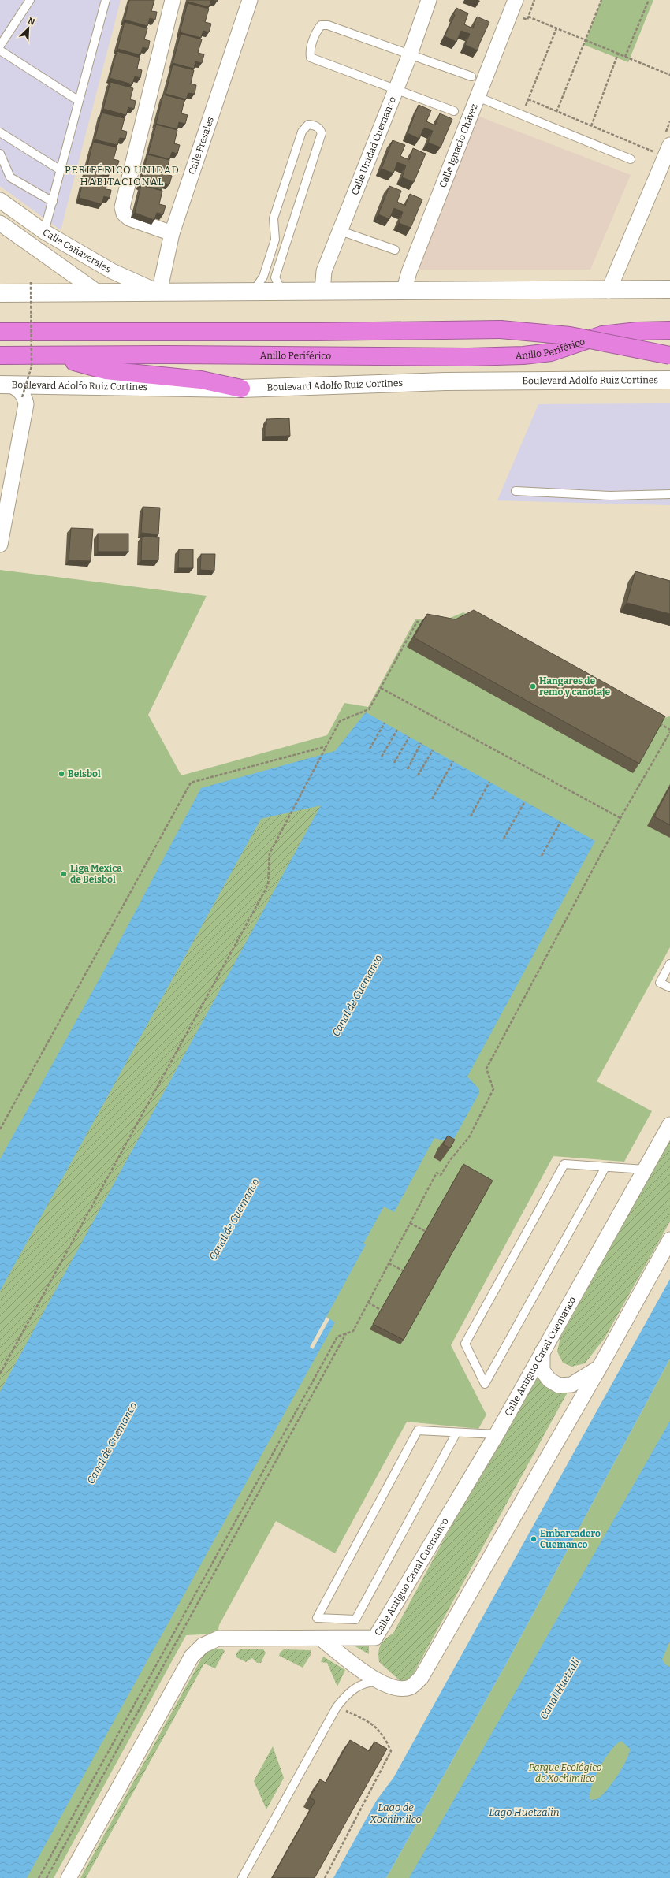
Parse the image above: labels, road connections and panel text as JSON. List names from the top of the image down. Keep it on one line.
{"streets":{"highway":["Anillo Periférico"],"main road":["Boulevard Adolfo Ruiz Cortines"],"street":["Calle Fresales","Calle Unidad Cuemanco","Calle Ignacio Chávez","Calle Cañaverales","Calle Antiguo Canal Cuemanco"]},"crossings":[["Calle Fresales","Calle Cañaverales"]],"districts":["PERIFÉRICO UNIDAD HABITACIONAL"],"water":["Canal de Cuemanco","Canal Huetzali","Lago de Xochimilco","Lago Huetzalin"],"parks":["Parque Ecológico de Xochimilco"],"places":["Hangares de remo y canotaje","Beisbol","Liga Mexica de Beisbol","Embarcadero Cuemanco"],"north":"top right"}
